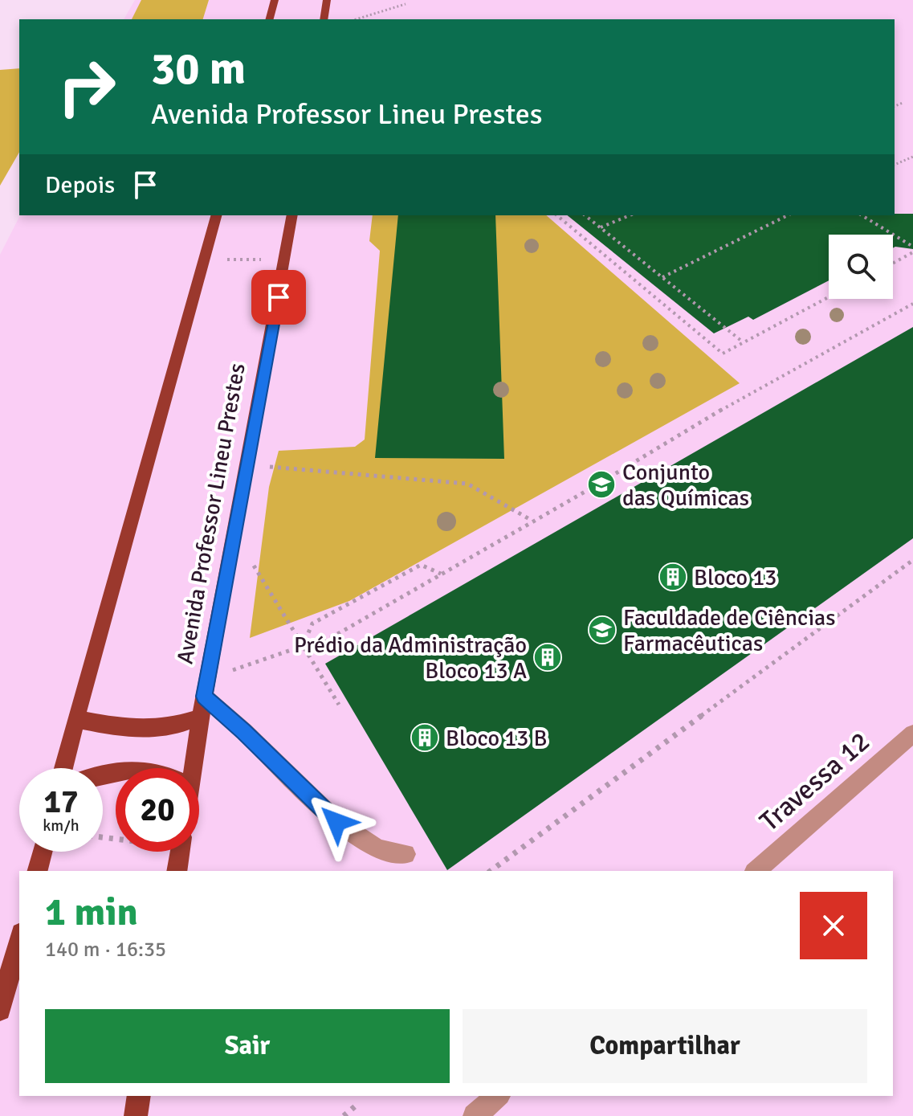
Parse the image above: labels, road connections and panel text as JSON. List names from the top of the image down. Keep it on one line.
{"streets":{"main road":["Avenida Professor Lineu Prestes"],"street":["Travessa 12"]},"places":{"school or university":["Conjunto das Químicas","Faculdade de Ciências Farmacêuticas"],"building":["Bloco 13","Prédio da Administração Bloco 13 A","Bloco 13 B"]},"page":{"turn":["30 m","Avenida Professor Lineu Prestes"],"then":"Depois","speed":"17 km/h","limit":"20","heading":["1 min","140 m · 16:35"],"buttons":["Sair","Compartilhar"]}}
